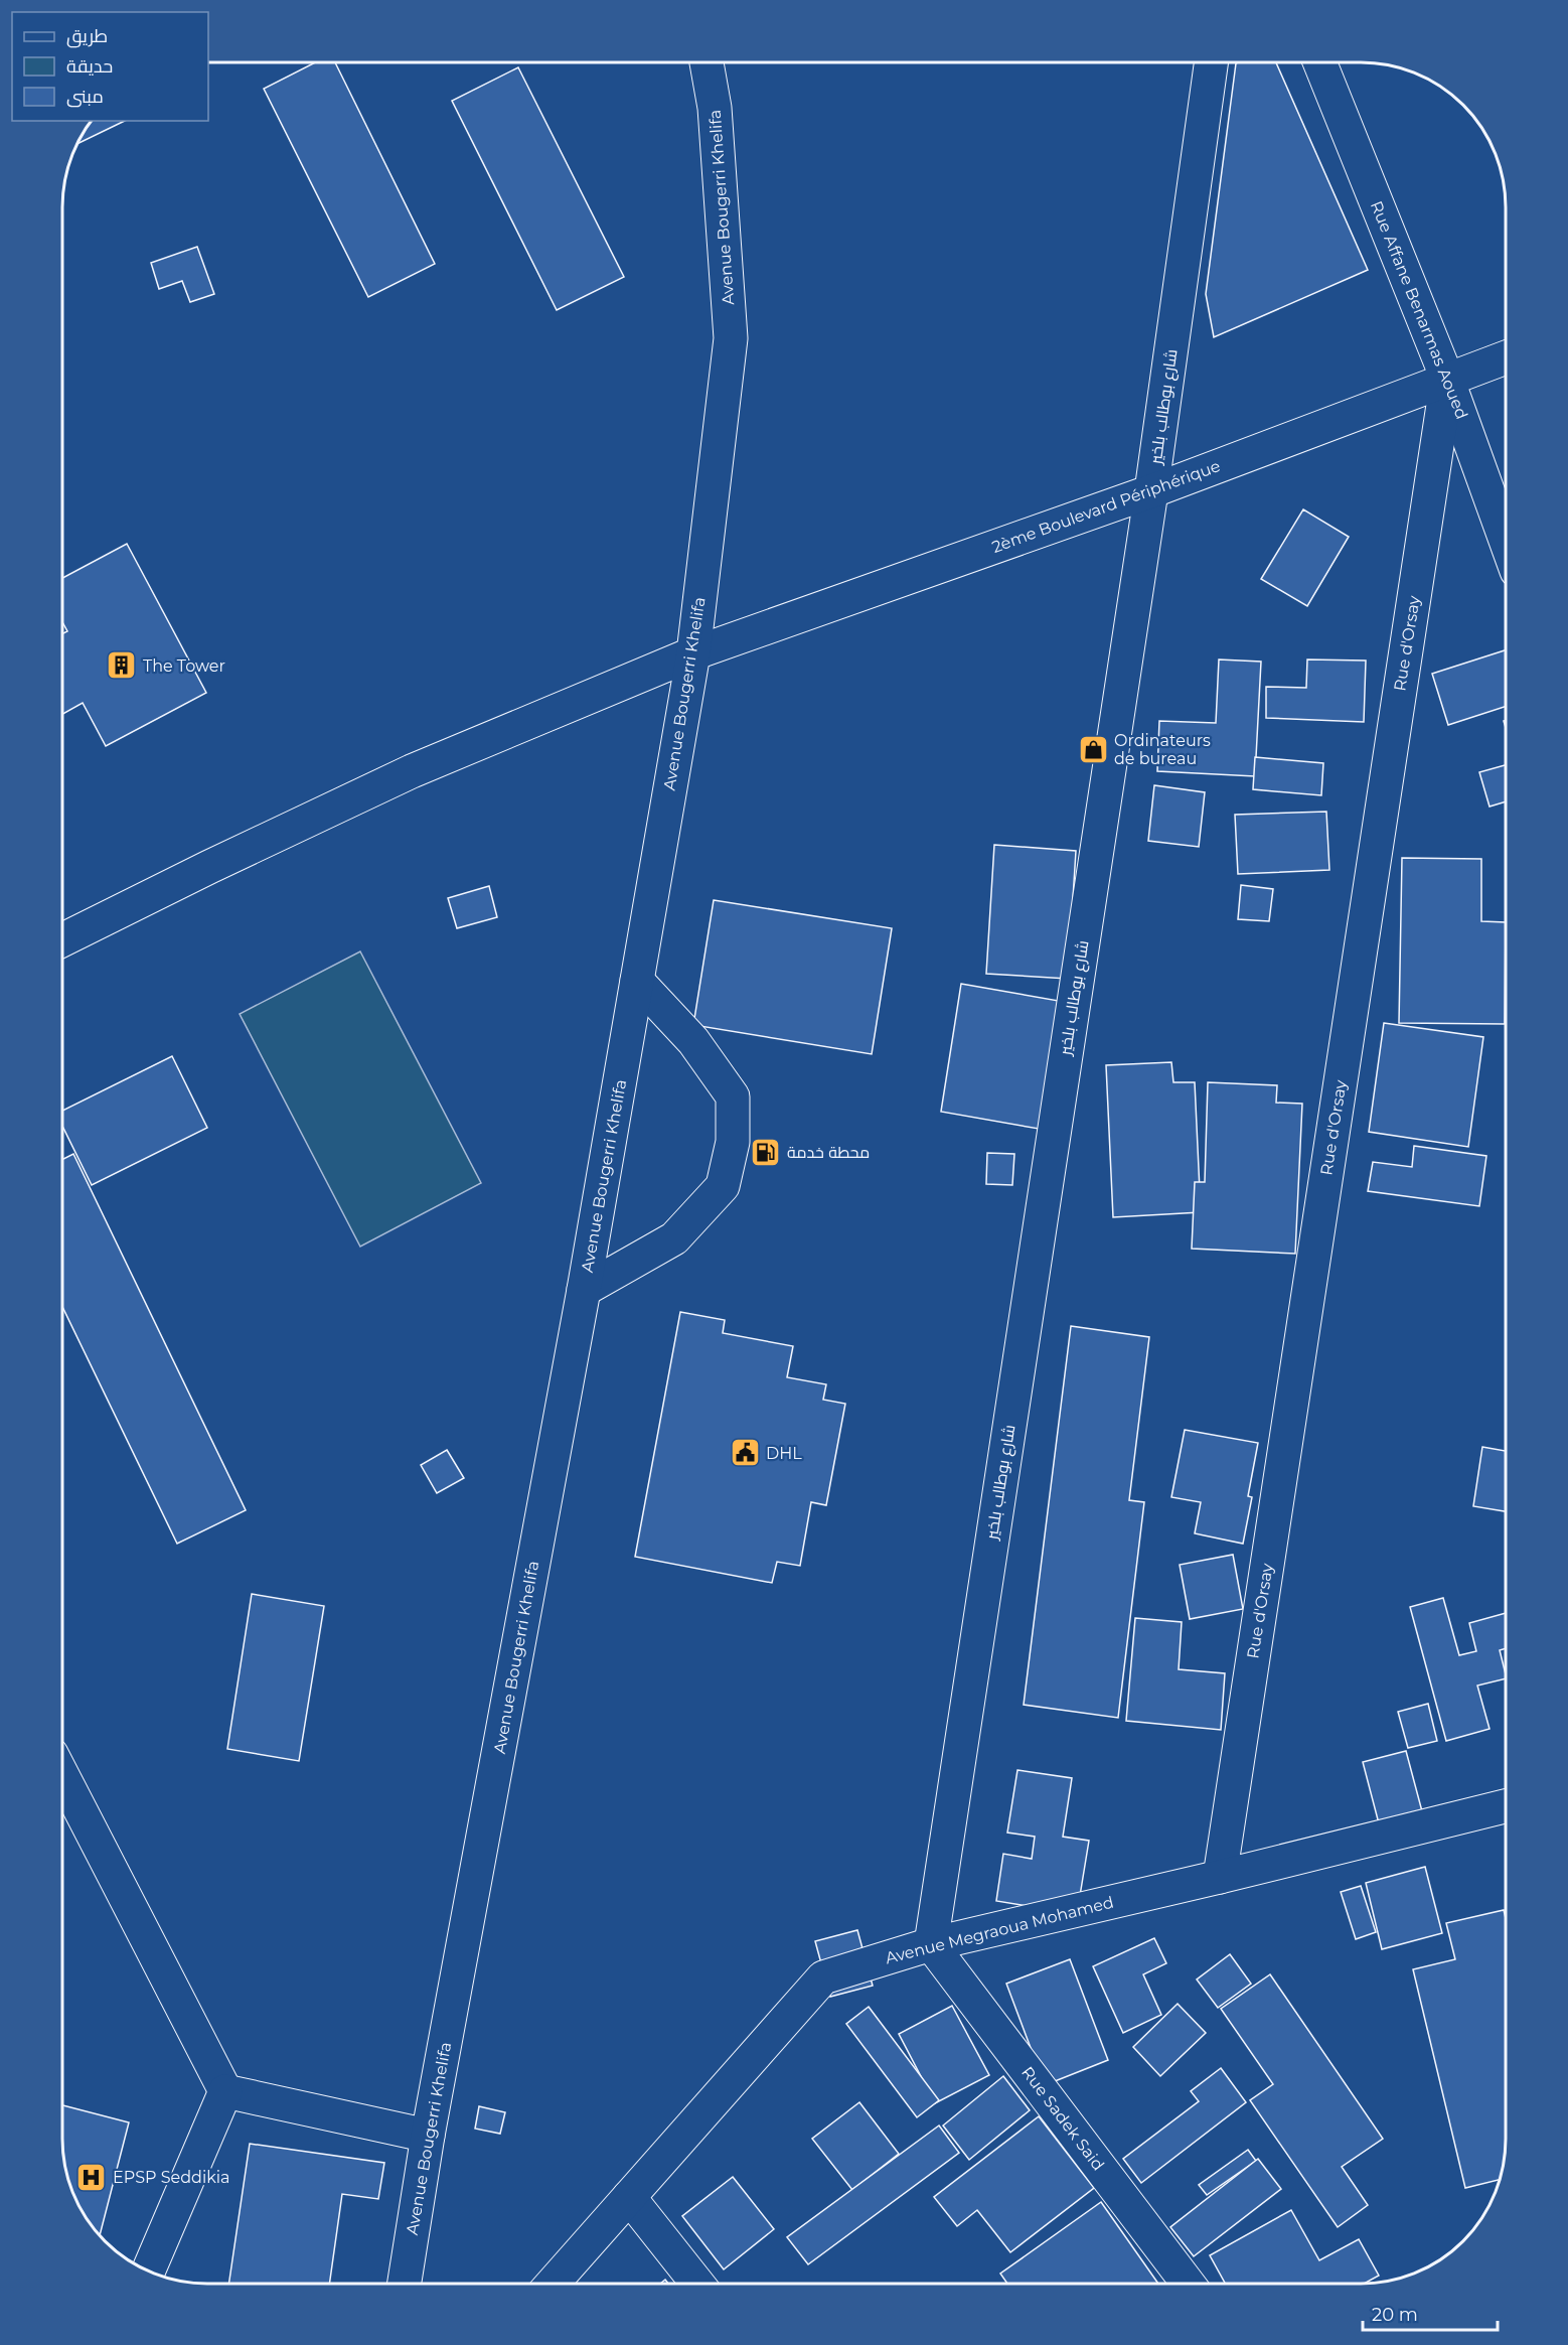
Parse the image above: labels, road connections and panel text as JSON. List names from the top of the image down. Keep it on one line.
{"streets":{"street":["Avenue Bougerri Khelifa","Rue Affane Benarmas Aoued","شارع بوطالب بلخير","2ème Boulevard Périphérique","Rue d'Orsay","Avenue Megraoua Mohamed","Rue Sadek Said"]},"crossings":[["Avenue Bougerri Khelifa","2ème Boulevard Périphérique"],["Rue Affane Benarmas Aoued","2ème Boulevard Périphérique"],["Rue Affane Benarmas Aoued","Rue d'Orsay"],["شارع بوطالب بلخير","2ème Boulevard Périphérique"],["شارع بوطالب بلخير","Avenue Megraoua Mohamed"],["شارع بوطالب بلخير","Rue Sadek Said"],["2ème Boulevard Périphérique","Rue d'Orsay"],["Rue d'Orsay","Avenue Megraoua Mohamed"],["Avenue Megraoua Mohamed","Rue Sadek Said"]],"places":{"building":["The Tower"],"shop":["Ordinateurs de bureau"],"fuel station":["محطة خدمة"],"public building":["DHL"],"hospital":["EPSP Seddikia"]},"legend":["طريق","حديقة","مبنى"],"scale_bar":"20 m"}
